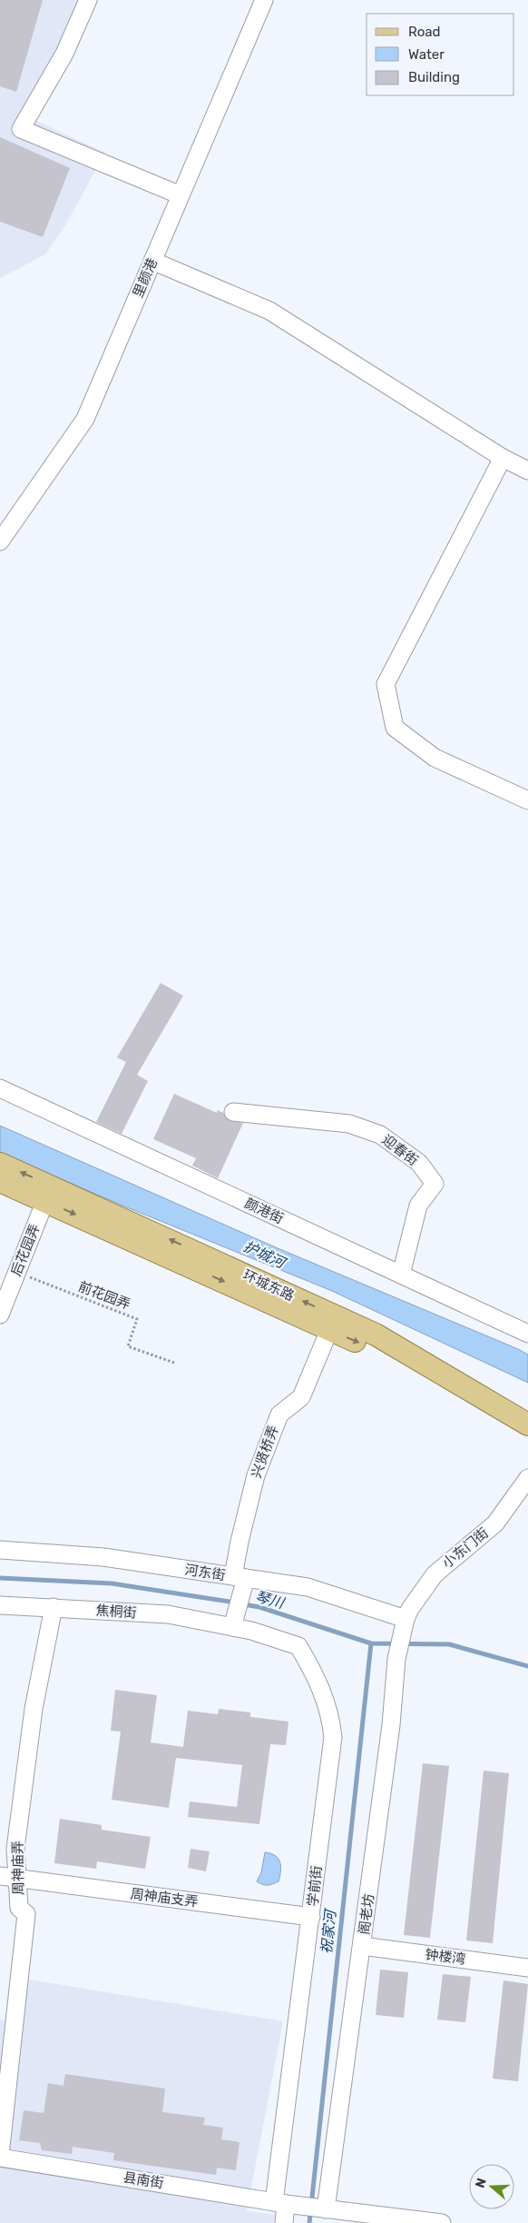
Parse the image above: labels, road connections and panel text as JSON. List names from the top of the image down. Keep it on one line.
{"streets":{"main road":["环城东路"],"street":["里颜港","迎春街","颜港街","后花园弄","兴贤桥弄","小东门街","河东街","焦桐街","周神庙弄","学前街","周神庙支弄","阁老坊","钟楼湾","县南街"],"path":["前花园弄"]},"crossings":[["迎春街","颜港街"],["后花园弄","环城东路"],["后花园弄","前花园弄"],["环城东路","兴贤桥弄"],["兴贤桥弄","河东街"],["兴贤桥弄","焦桐街"],["兴贤桥弄","学前街"],["小东门街","河东街"],["小东门街","阁老坊"],["河东街","阁老坊"],["焦桐街","周神庙弄"],["焦桐街","学前街"],["周神庙弄","周神庙支弄"],["周神庙弄","县南街"],["学前街","周神庙支弄"],["学前街","县南街"],["阁老坊","钟楼湾"],["阁老坊","县南街"]],"water":["护城河","琴川","祝家河"],"legend":["Road","Water","Building"],"north":"left"}
